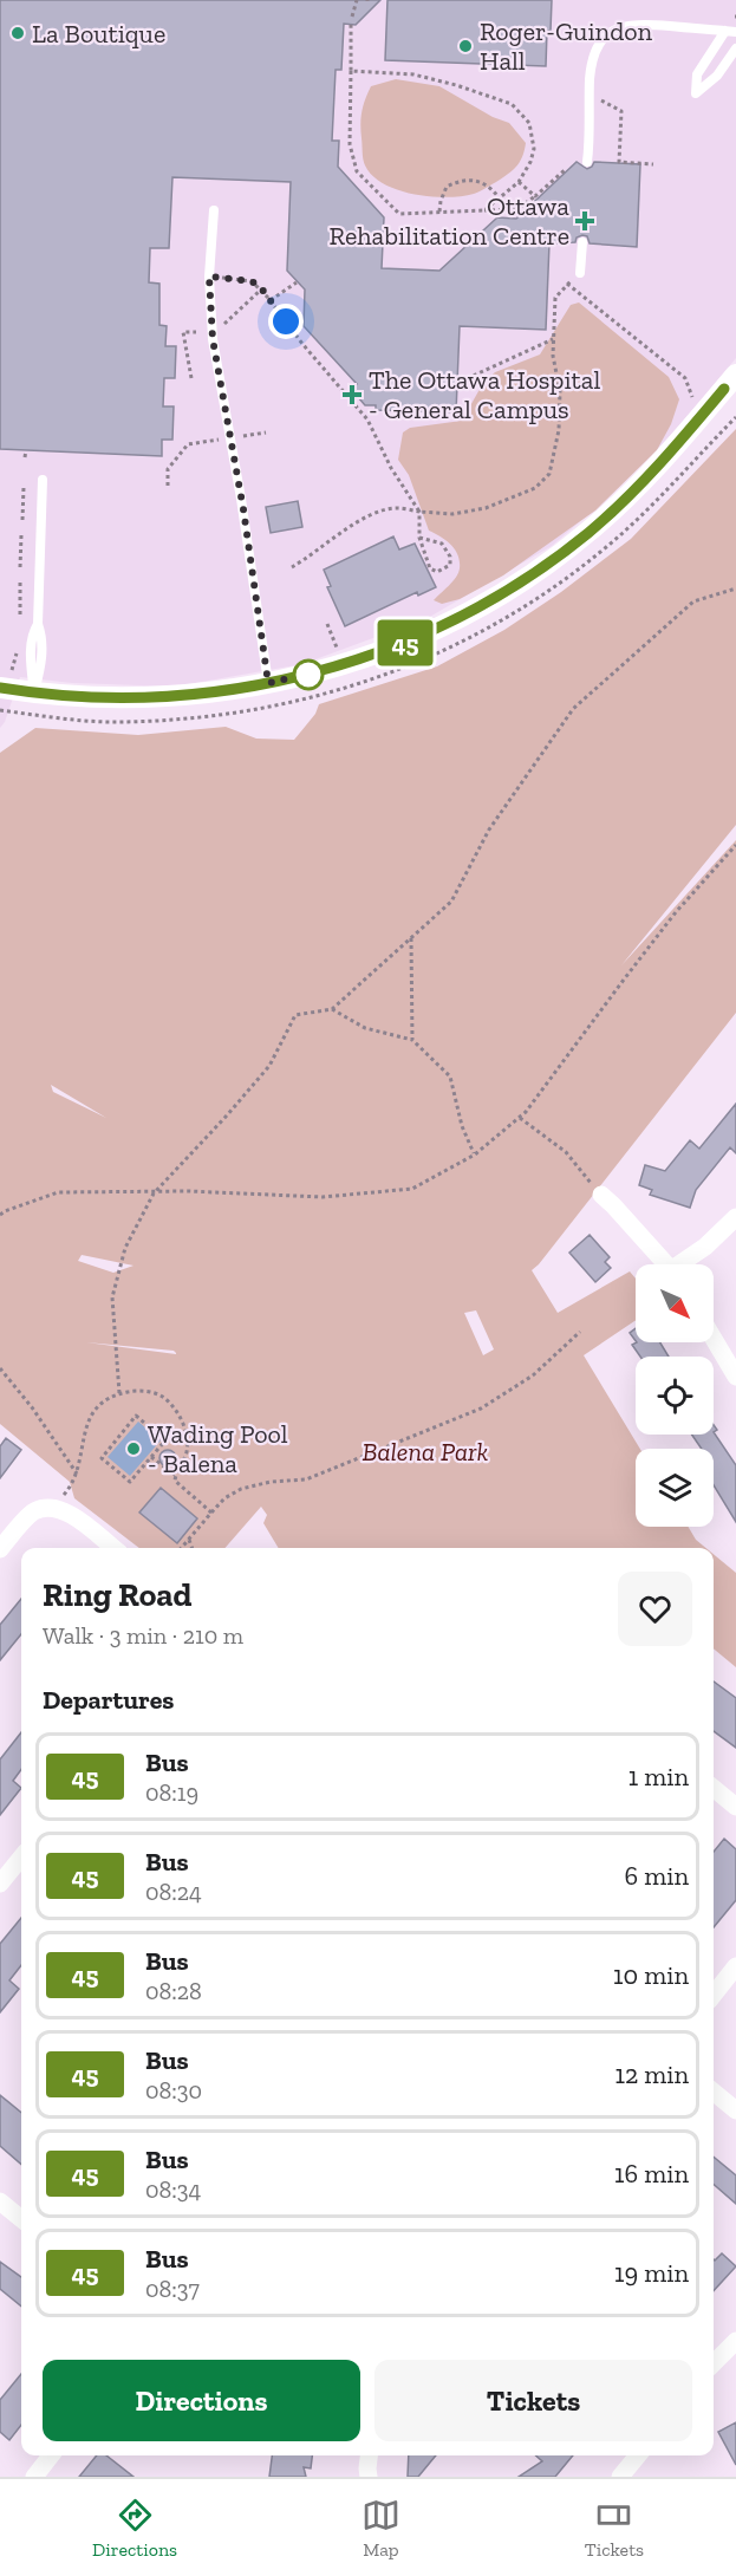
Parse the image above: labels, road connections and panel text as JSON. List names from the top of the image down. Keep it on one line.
{"parks":["Balena Park"],"places":{"other":["La Boutique","Roger-Guindon Hall","Wading Pool - Balena"],"health":["Ottawa Rehabilitation Centre","The Ottawa Hospital - General Campus"]},"lines":["bus line 45"],"north":"bottom right","page":{"on_map":"45","heading":[["Ring Road","Walk · 3 min · 210 m"],"Departures"],"list":[{"mark":"45","name":"Bus","note":"08:19","value":"1 min"},{"mark":"45","name":"Bus","note":"08:24","value":"6 min"},{"mark":"45","name":"Bus","note":"08:28","value":"10 min"},{"mark":"45","name":"Bus","note":"08:30","value":"12 min"},{"mark":"45","name":"Bus","note":"08:34","value":"16 min"},{"mark":"45","name":"Bus","note":"08:37","value":"19 min"}],"buttons":["Directions","Tickets"],"tabs":["Directions","Map","Tickets"]}}
